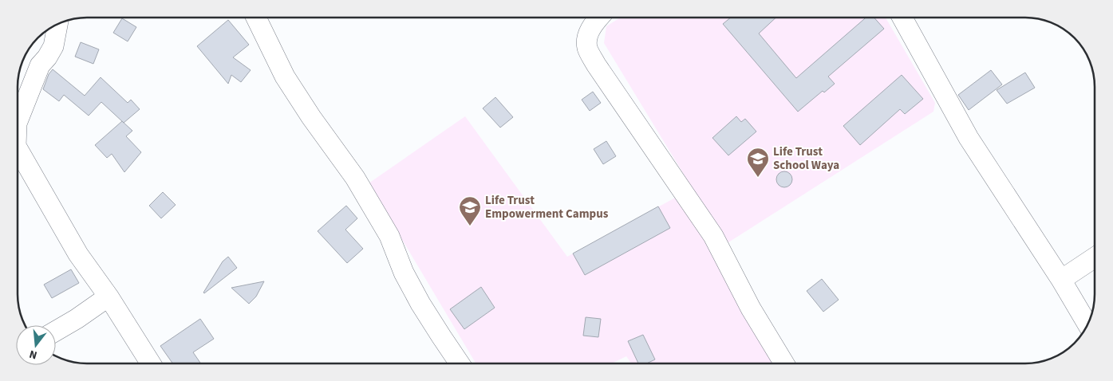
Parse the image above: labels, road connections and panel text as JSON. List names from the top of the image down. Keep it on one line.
{"places":{"school or university":["Life Trust School Waya","Life Trust Empowerment Campus"]},"north":"bottom"}
